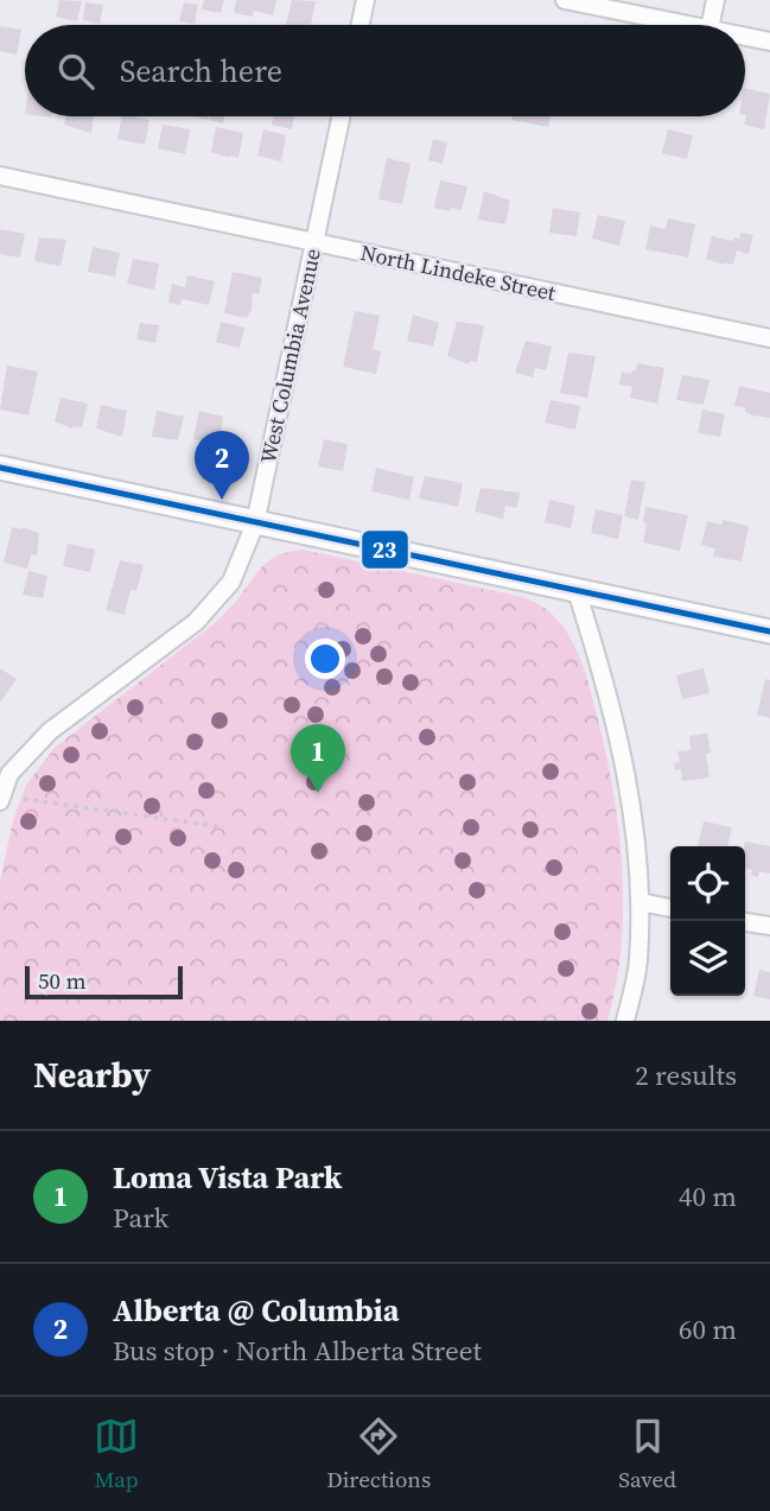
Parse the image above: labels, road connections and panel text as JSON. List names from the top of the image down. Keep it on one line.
{"streets":{"street":["North Lindeke Street","West Columbia Avenue"]},"crossings":[["North Lindeke Street","West Columbia Avenue"]],"lines":["transit line 23"],"scale_bar":"50 m","page":{"search":"Search here","pins":["2","1"],"scale":"50 m","heading":["Nearby","2 results"],"list":[{"mark":"1","name":"Loma Vista Park","note":"Park","value":"40 m"},{"mark":"2","name":"Alberta @ Columbia","note":"Bus stop · North Alberta Street","value":"60 m"}],"nav":["Map","Directions","Saved"]}}
